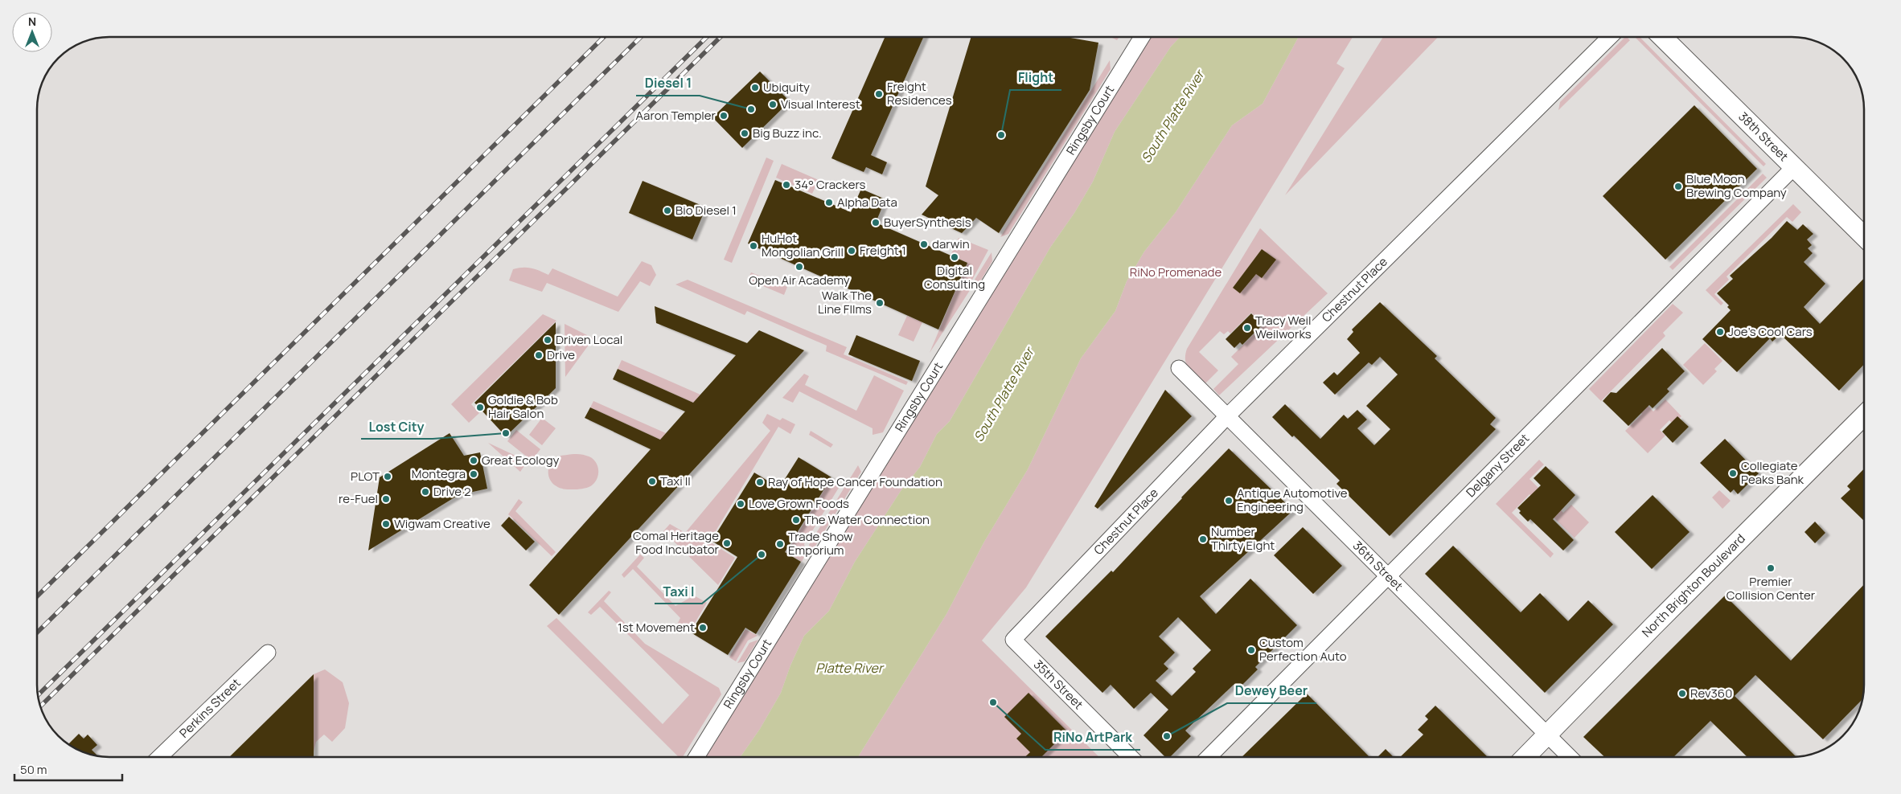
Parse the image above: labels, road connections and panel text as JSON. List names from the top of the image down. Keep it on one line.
{"streets":{"main road":["38th Street","North Brighton Boulevard"],"street":["Ringsby Court","Chestnut Place","Delgany Street","36th Street","35th Street","Perkins Street"]},"crossings":[["38th Street","Delgany Street"],["Chestnut Place","36th Street"],["Chestnut Place","35th Street"],["Delgany Street","36th Street"],["36th Street","North Brighton Boulevard"]],"water":["South Platte River","Platte River"],"parks":["RiNo Promenade"],"places":["Ubiquity","Freight Residences","Visual Interest","Diesel 1","Aaron Templer","Big Buzz inc.","Flight","34° Crackers","Blue Moon Brewing Company","Alpha Data","Bio Diesel 1","BuyerSynthesis","darwin","HuHot Mongolian Grill","Freight 1","Digital Consulting","Open Air Academy","Walk The Line FIlms","Tracy Weil Weilworks","Joe's Cool Cars","Driven Local","Drive","Goldie & Bob Hair Salon","Lost City","Great Ecology","Collegiate Peaks Bank","Montegra","PLOT","Taxi II","Ray of Hope Cancer Foundation","Drive 2","re-Fuel","Antique Automotive Engineering","Love Grown Foods","The Water Connection","Wigwam Creative","Number Thirty Eight","Comal Heritage Food Incubator","Trade Show Emporium","Taxi I","Premier Collision Center","1st Movement","Custom Perfection Auto","Rev360","RiNo ArtPark","Dewey Beer"],"scale_bar":"50 m","north":"top"}
